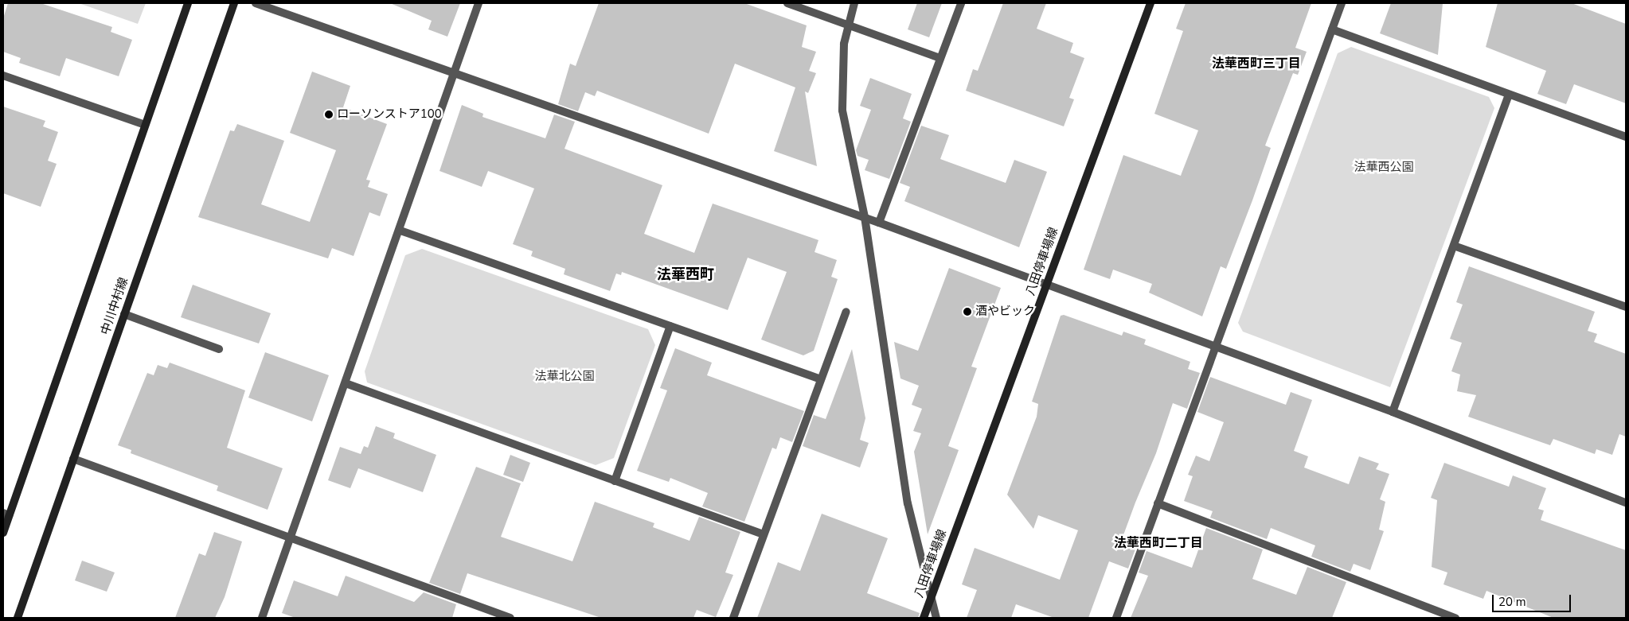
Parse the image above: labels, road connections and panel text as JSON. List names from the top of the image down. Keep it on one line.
{"streets":{"main road":["八田停車場線","中川中村線"]},"districts":["法華西町三丁目","法華西町","法華西町二丁目"],"parks":["法華西公園","法華北公園"],"places":["ローソンストア100","酒やビック"],"scale_bar":"20 m"}
